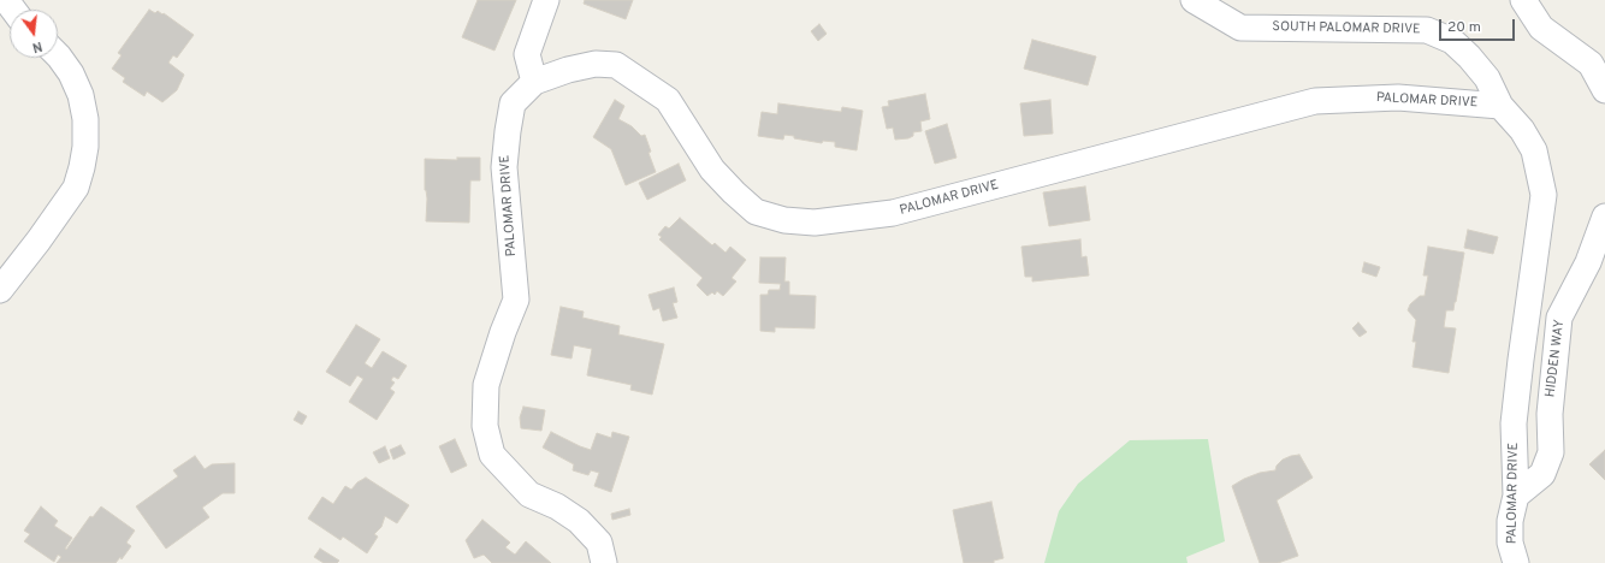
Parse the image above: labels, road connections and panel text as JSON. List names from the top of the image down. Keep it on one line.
{"streets":{"street":["SOUTH PALOMAR DRIVE","PALOMAR DRIVE","HIDDEN WAY"]},"crossings":[["SOUTH PALOMAR DRIVE","PALOMAR DRIVE"],["PALOMAR DRIVE","HIDDEN WAY"]],"scale_bar":"20 m","north":"bottom"}
